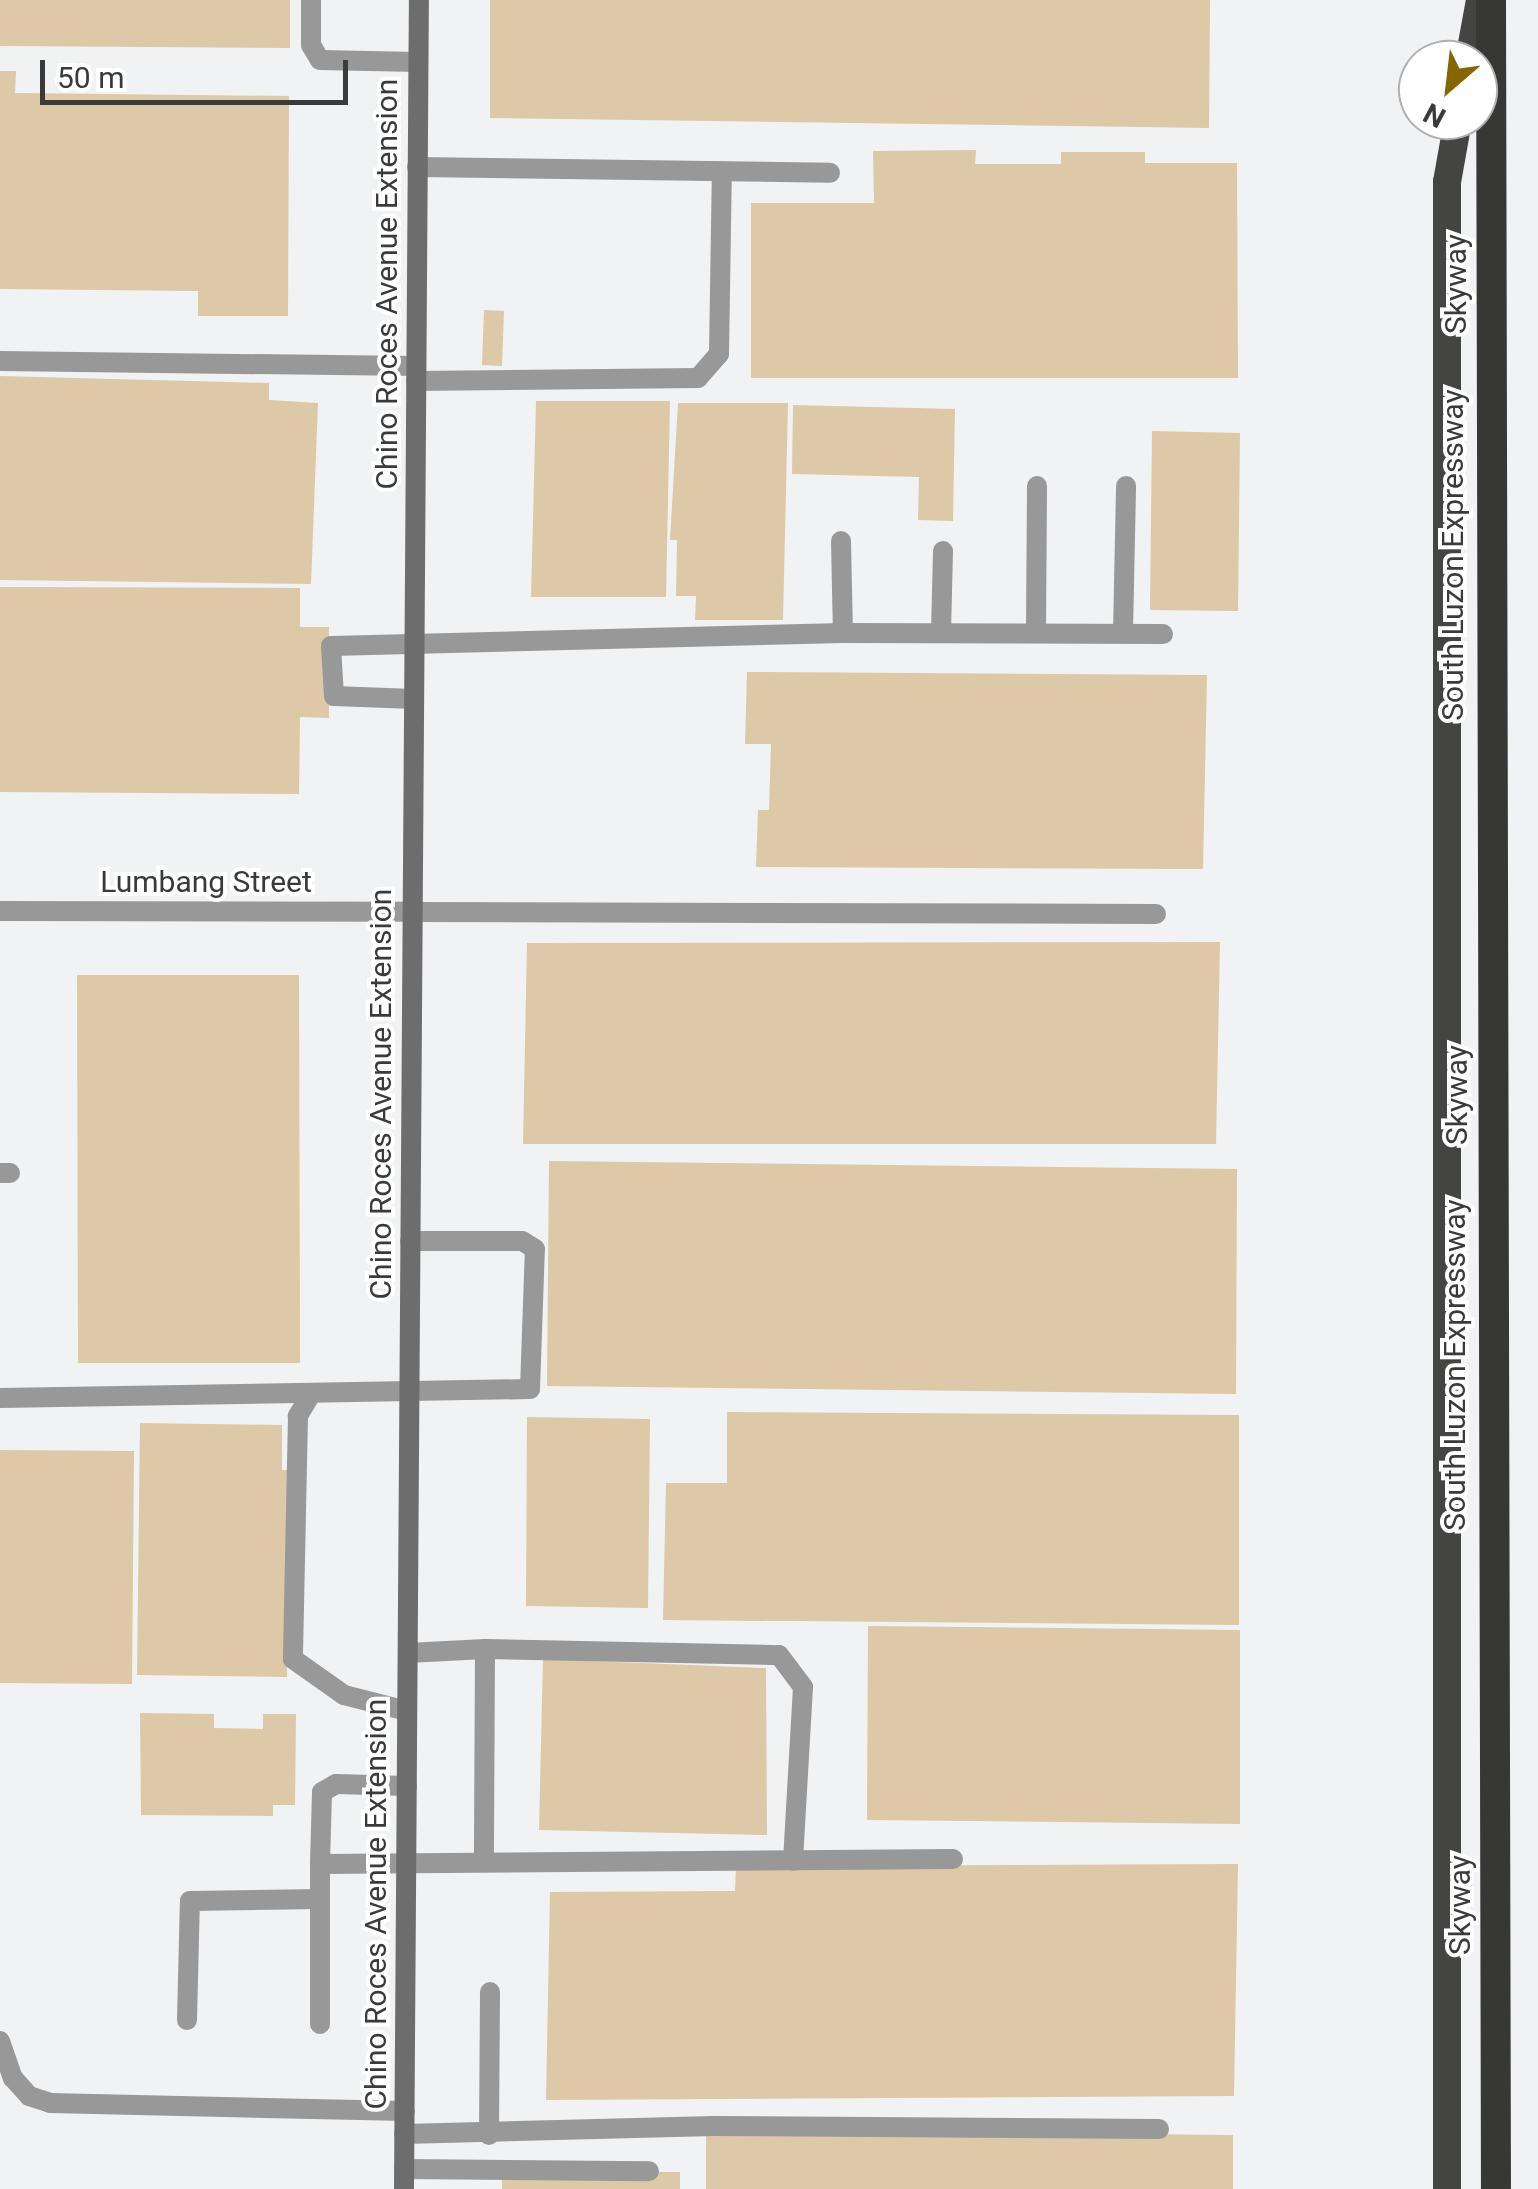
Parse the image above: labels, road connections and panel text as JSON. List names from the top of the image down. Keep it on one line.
{"streets":{"highway":["Skyway"],"main road":["Chino Roces Avenue Extension"],"street":["Lumbang Street"]},"crossings":[["Chino Roces Avenue Extension","Lumbang Street"]],"scale_bar":"50 m","north":"bottom left"}
